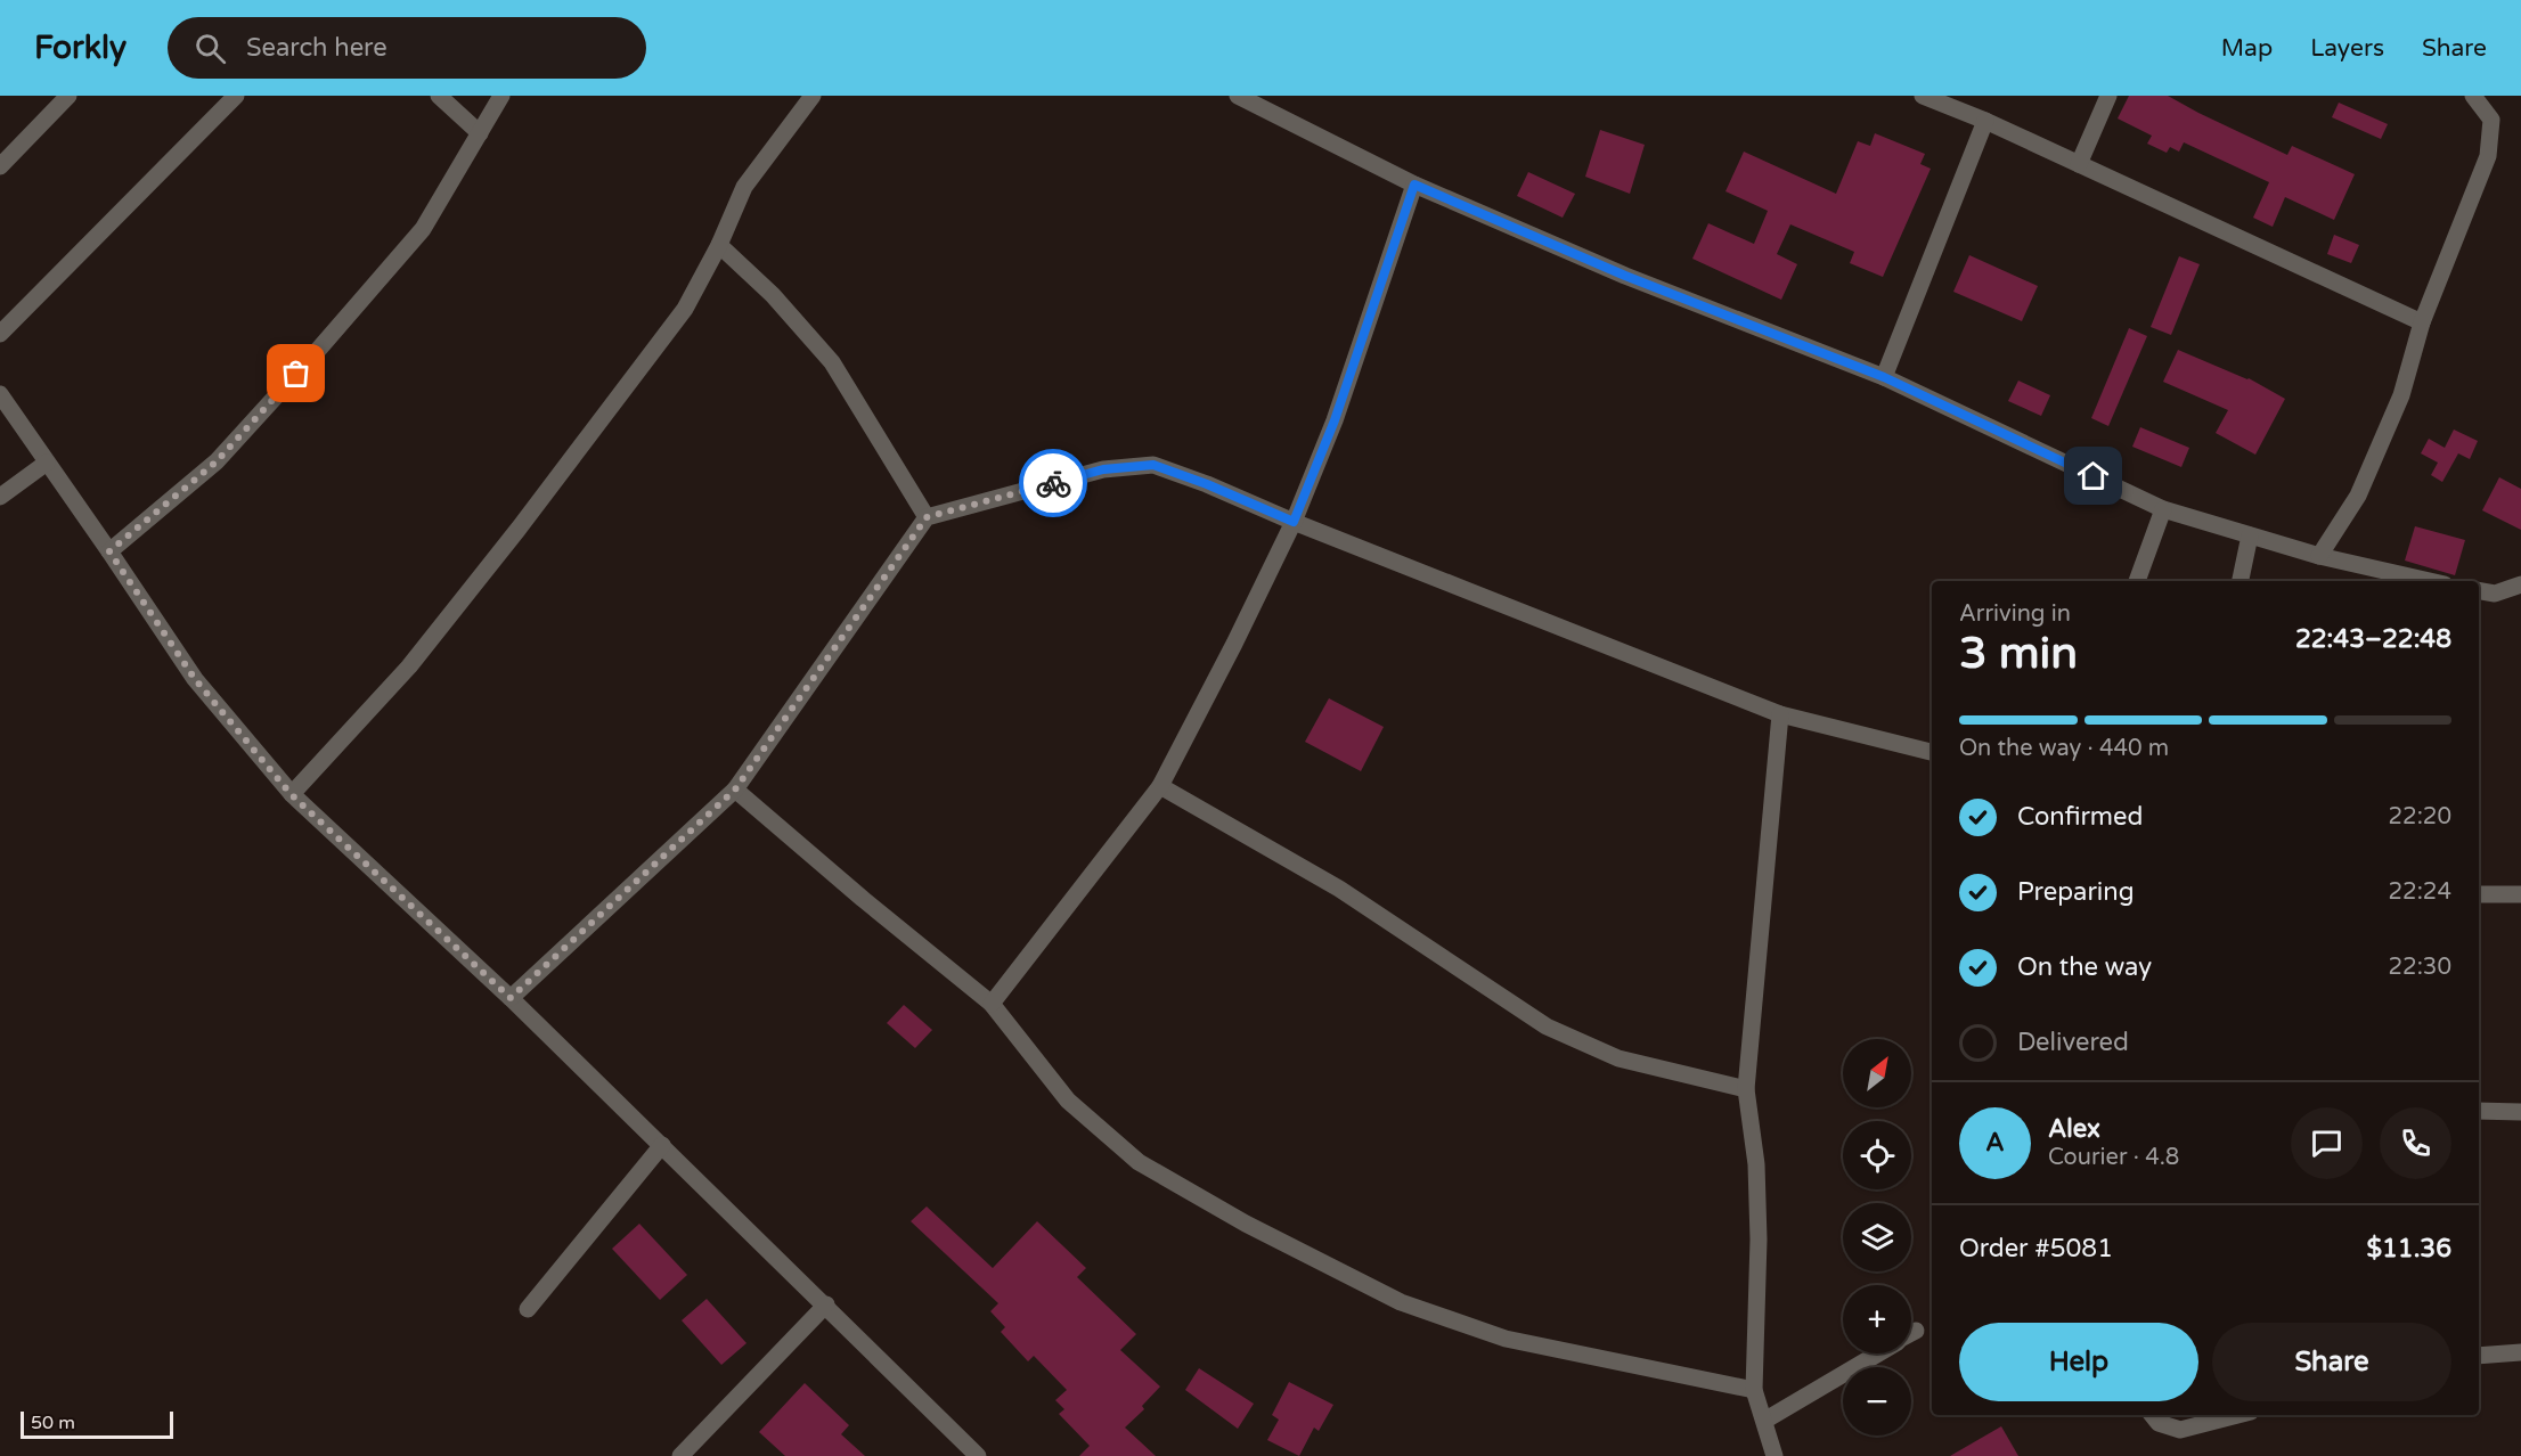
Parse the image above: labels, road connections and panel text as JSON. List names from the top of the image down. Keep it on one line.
{"scale_bar":"50 m","north":"top right","page":{"header":"Forkly","search":"Search here","nav":["Map","Layers","Share"],"heading":["3 min","Arriving in","22:43–22:48"],"panel":["Alex","Courier · 4.8","Order #5081","$11.36"],"bar":"On the way · 440 m","list":[["Confirmed","22:20"],["Preparing","22:24"],["On the way","22:30"],"Delivered"],"map_buttons":["+","−"],"round":"A","buttons":["Help","Share"],"scale":"50 m"}}
